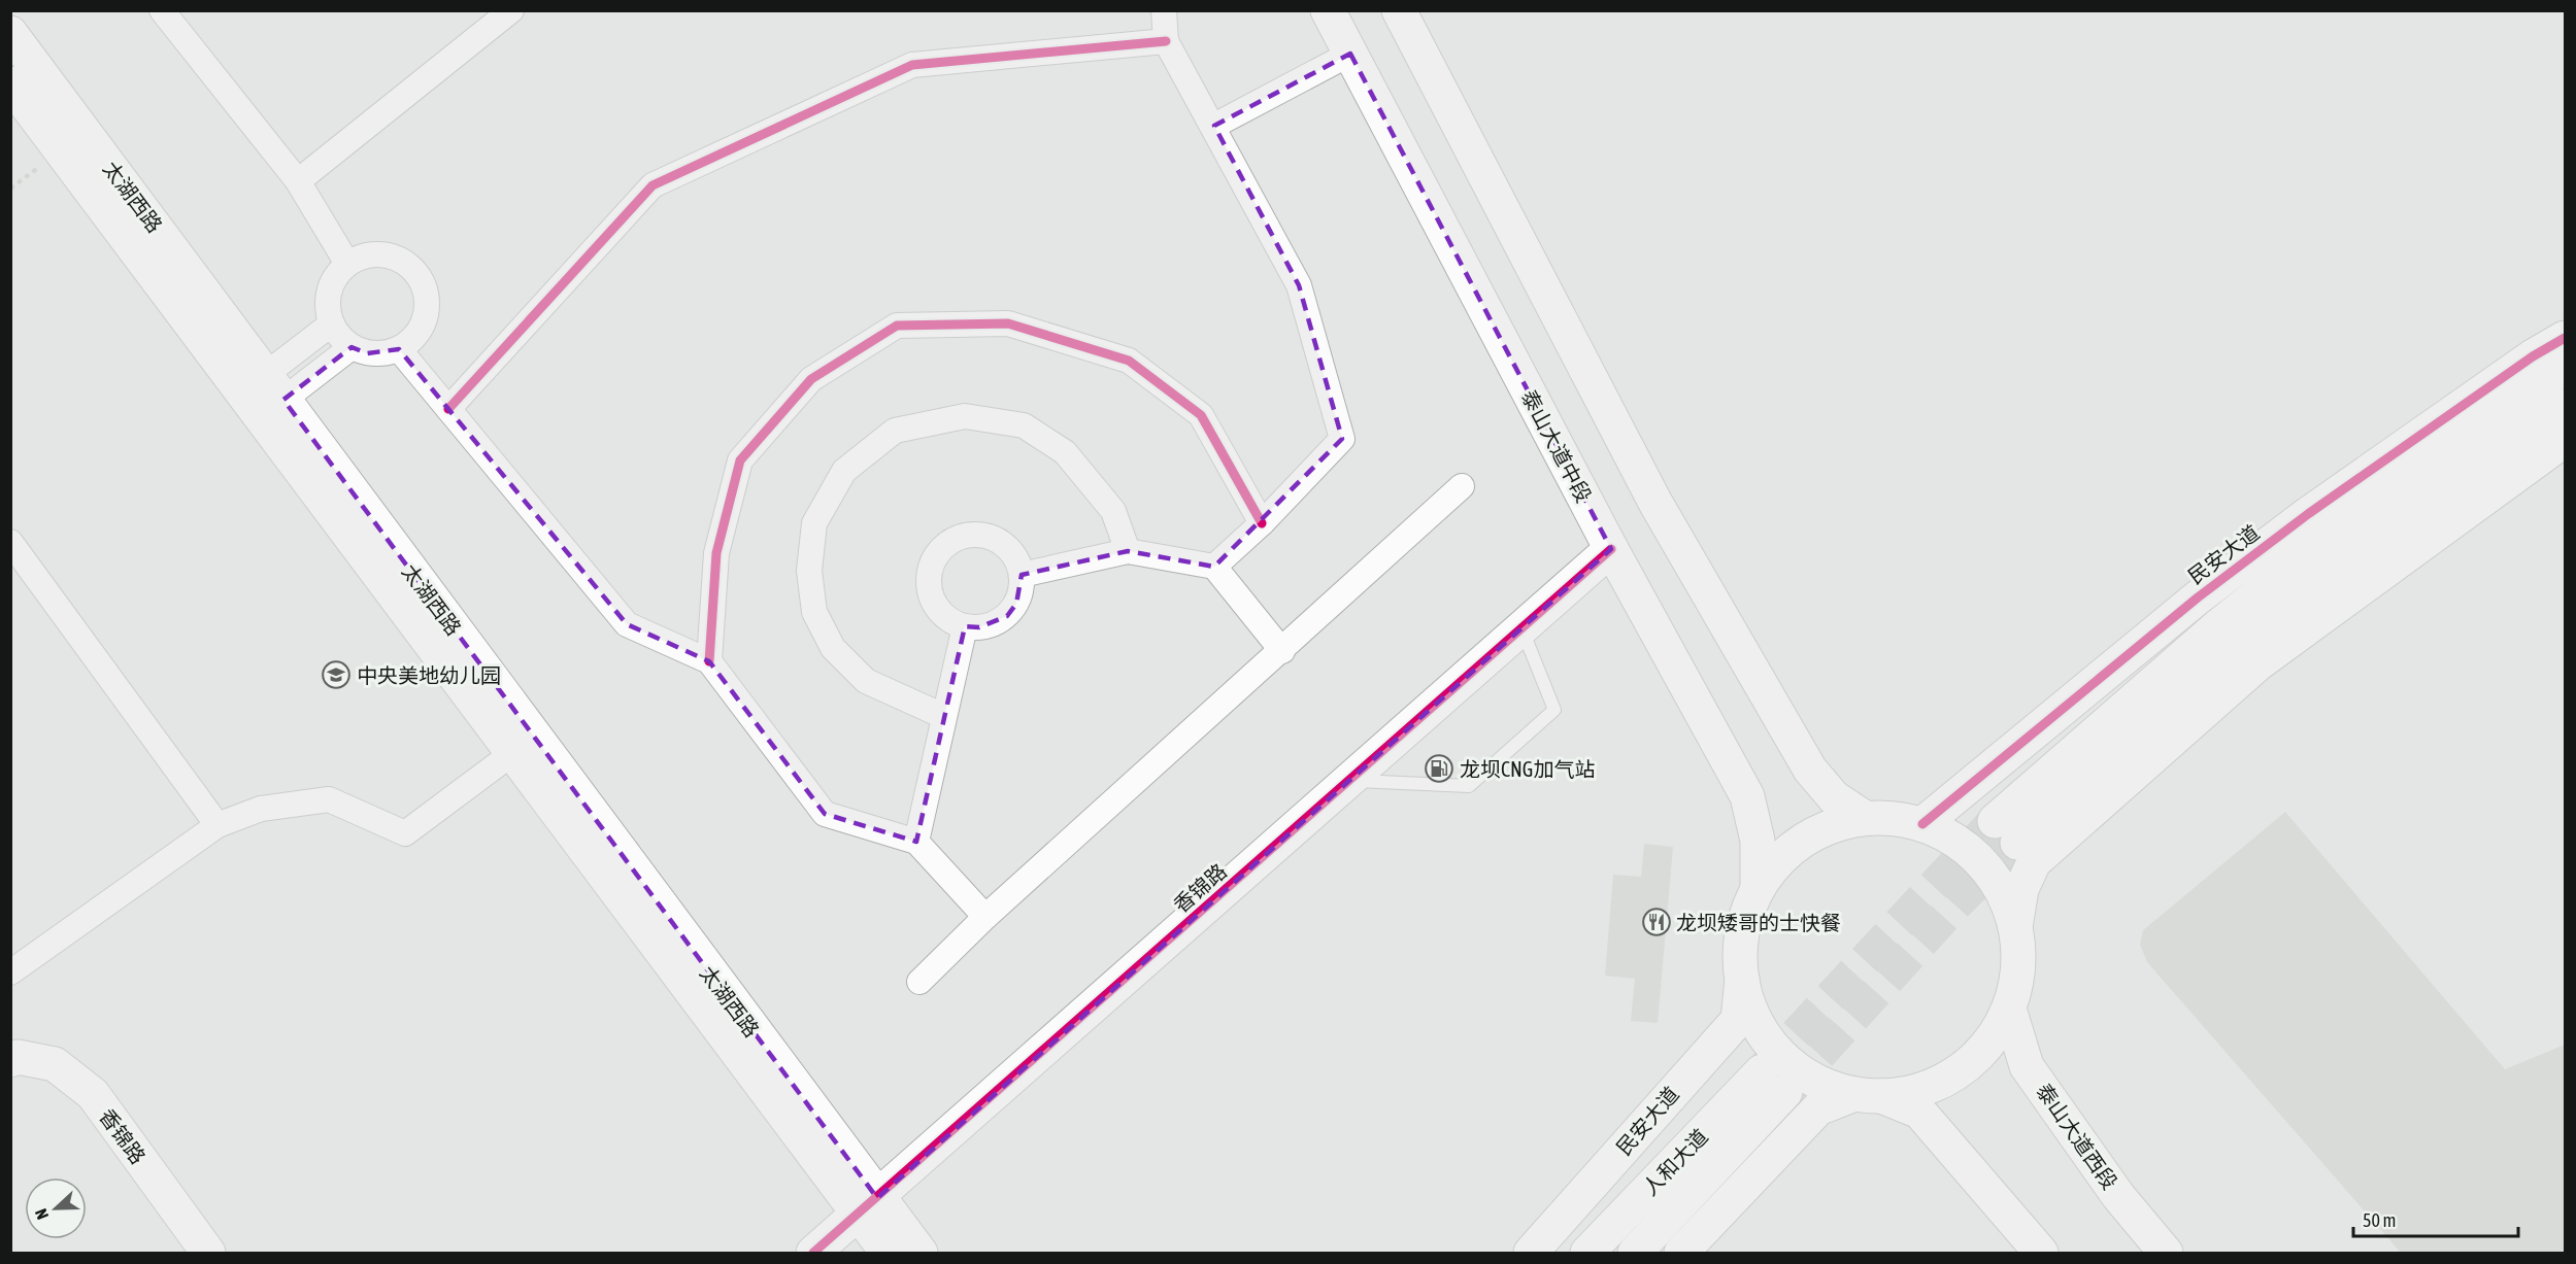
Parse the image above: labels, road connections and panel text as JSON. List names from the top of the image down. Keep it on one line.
{"streets":{"main road":["太湖西路","泰山大道中段","民安大道","香锦路","泰山大道西段","人和大道"]},"crossings":[["太湖西路","香锦路"],["泰山大道中段","香锦路"]],"places":{"school or university":["中央美地幼儿园"],"fuel station":["龙坝CNG加气站"],"restaurant":["龙坝矮哥的士快餐"]},"scale_bar":"50 m","north":"left"}
